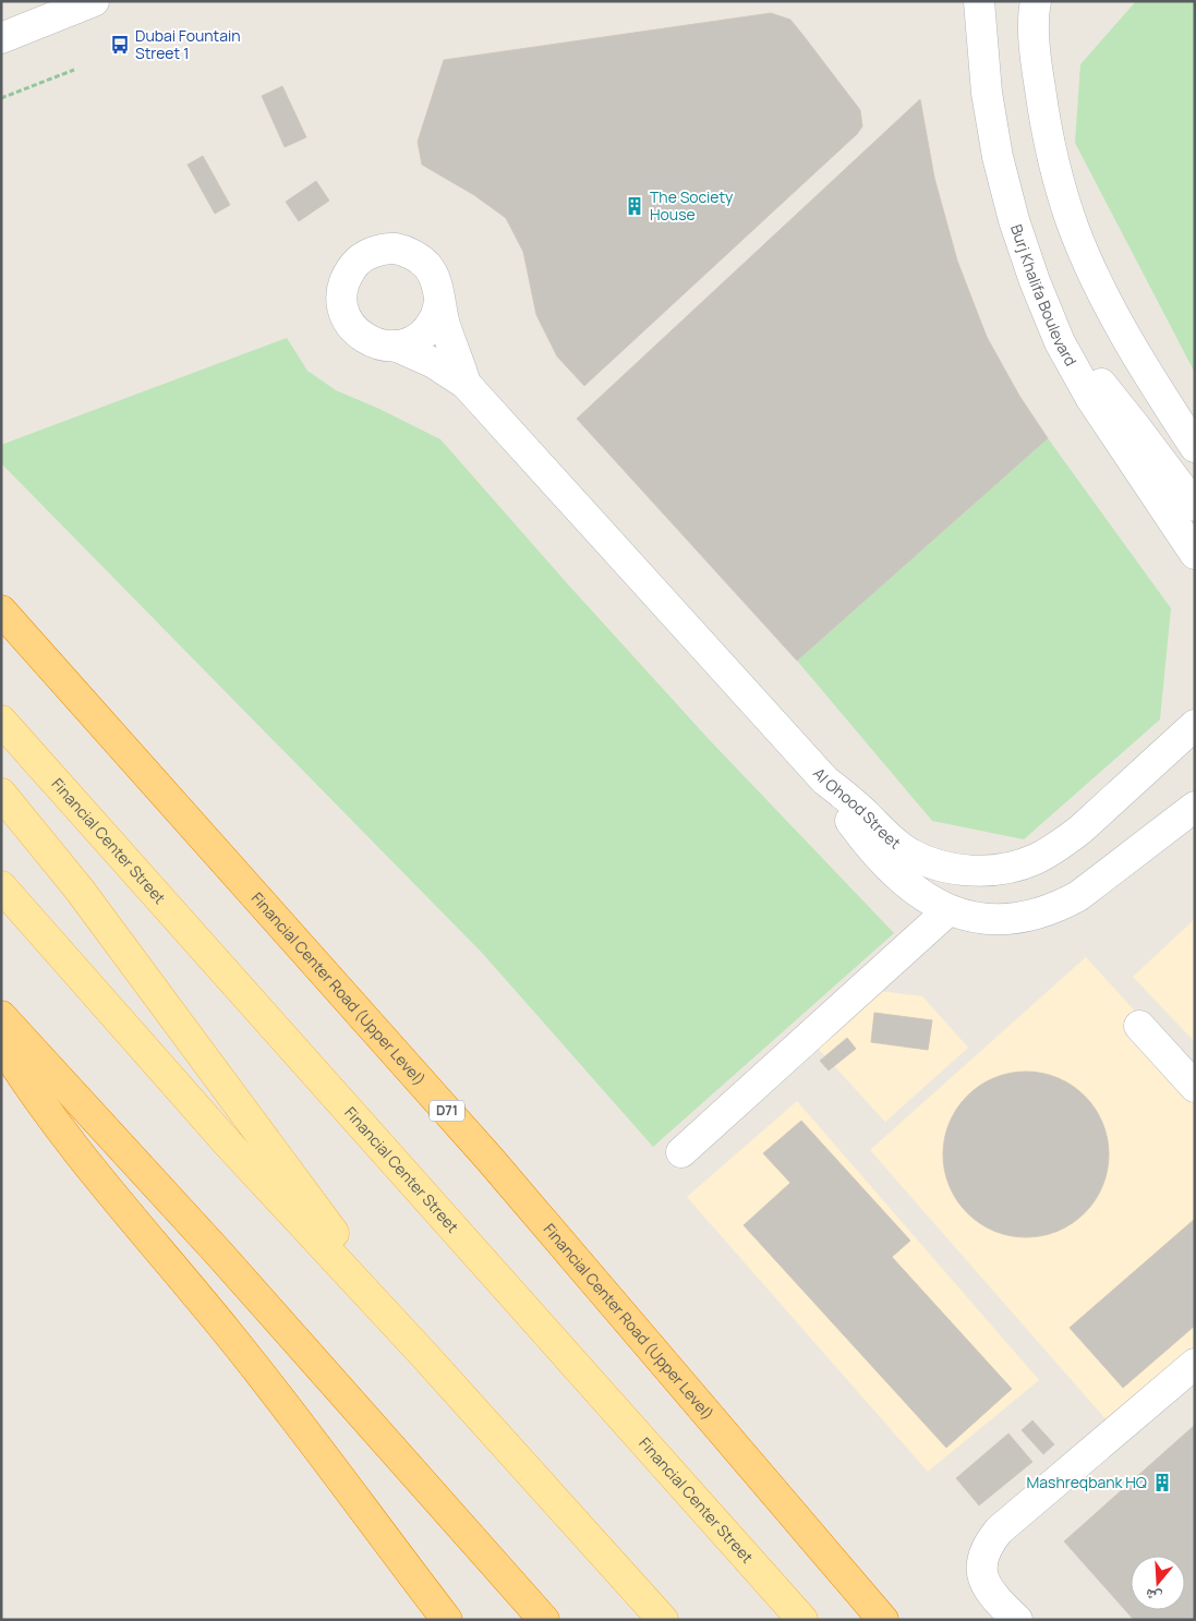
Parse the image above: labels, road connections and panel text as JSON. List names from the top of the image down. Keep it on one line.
{"streets":{"highway":["Financial Center Road (Upper Level)","D71"],"main road":["Financial Center Street"],"street":["Burj Khalifa Boulevard","Al Ohood Street"]},"places":{"bus stop":["Dubai Fountain Street 1"],"building":["The Society House","Mashreqbank HQ"]},"north":"bottom"}
